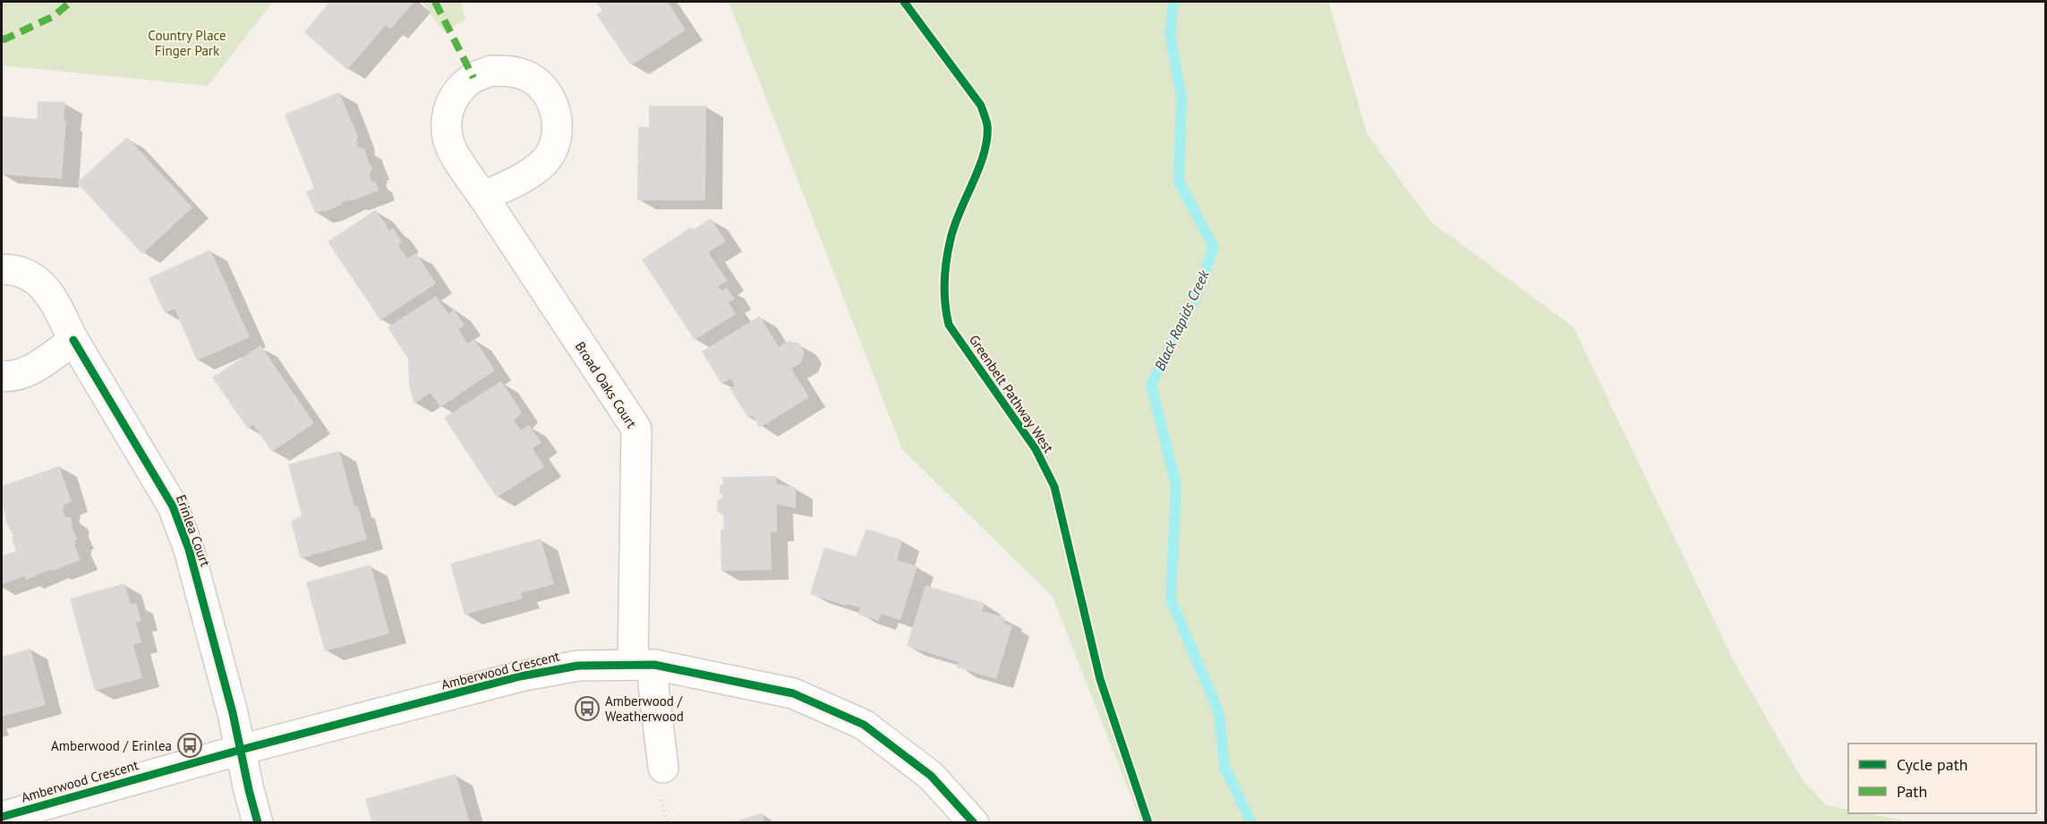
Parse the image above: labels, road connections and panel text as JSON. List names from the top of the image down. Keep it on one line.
{"streets":{"street":["Broad Oaks Court","Erinlea Court","Amberwood Crescent"],"cycle path":["Greenbelt Pathway West"]},"crossings":[["Broad Oaks Court","Amberwood Crescent"],["Erinlea Court","Amberwood Crescent"]],"water":["Black Rapids Creek"],"parks":["Country Place Finger Park"],"places":{"bus stop":["Amberwood / Weatherwood","Amberwood / Erinlea"]},"legend":["Cycle path","Path"]}
